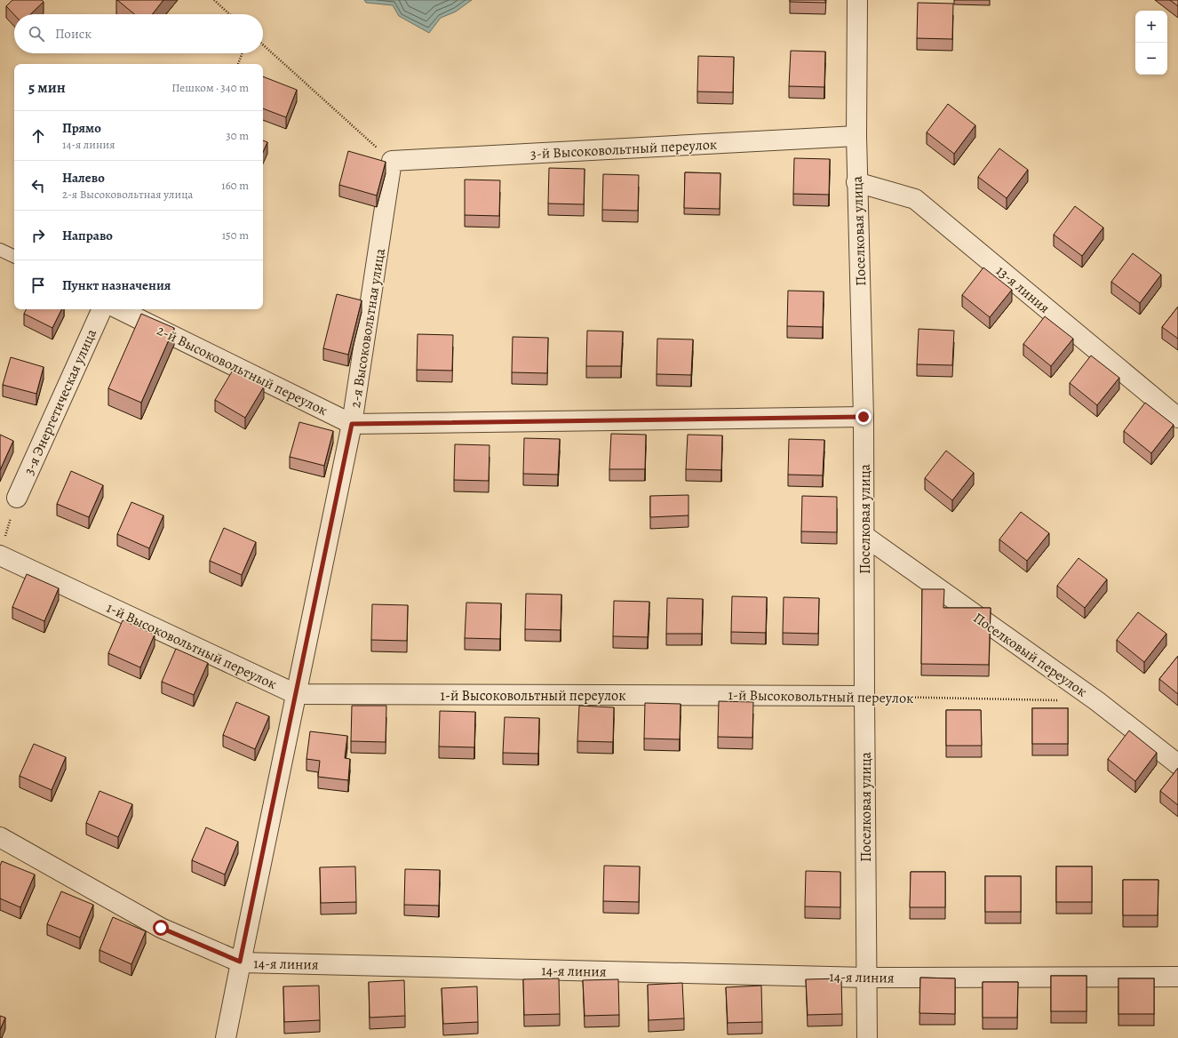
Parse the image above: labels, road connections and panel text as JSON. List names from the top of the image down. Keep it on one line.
{"streets":{"street":["3-й Высоковольтный переулок","Поселковая улица","13-я линия","2-я Высоковольтная улица","2-й Высоковольтный переулок","3-я Энергетическая улица","1-й Высоковольтный переулок","Поселковый переулок","14-я линия"]},"crossings":[["3-й Высоковольтный переулок","Поселковая улица"],["3-й Высоковольтный переулок","2-я Высоковольтная улица"],["Поселковая улица","13-я линия"],["Поселковая улица","2-й Высоковольтный переулок"],["Поселковая улица","1-й Высоковольтный переулок"],["Поселковая улица","Поселковый переулок"],["Поселковая улица","14-я линия"],["2-я Высоковольтная улица","2-й Высоковольтный переулок"],["2-я Высоковольтная улица","1-й Высоковольтный переулок"],["2-я Высоковольтная улица","14-я линия"]],"page":{"map_buttons":["+","−"],"search":"Поиск","heading":["5 мин","Пешком · 340 m"],"list":[["Прямо","14-я линия","30 m"],["Налево","2-я Высоковольтная улица","160 m"],["Направо","150 m"],"Пункт назначения"]}}
